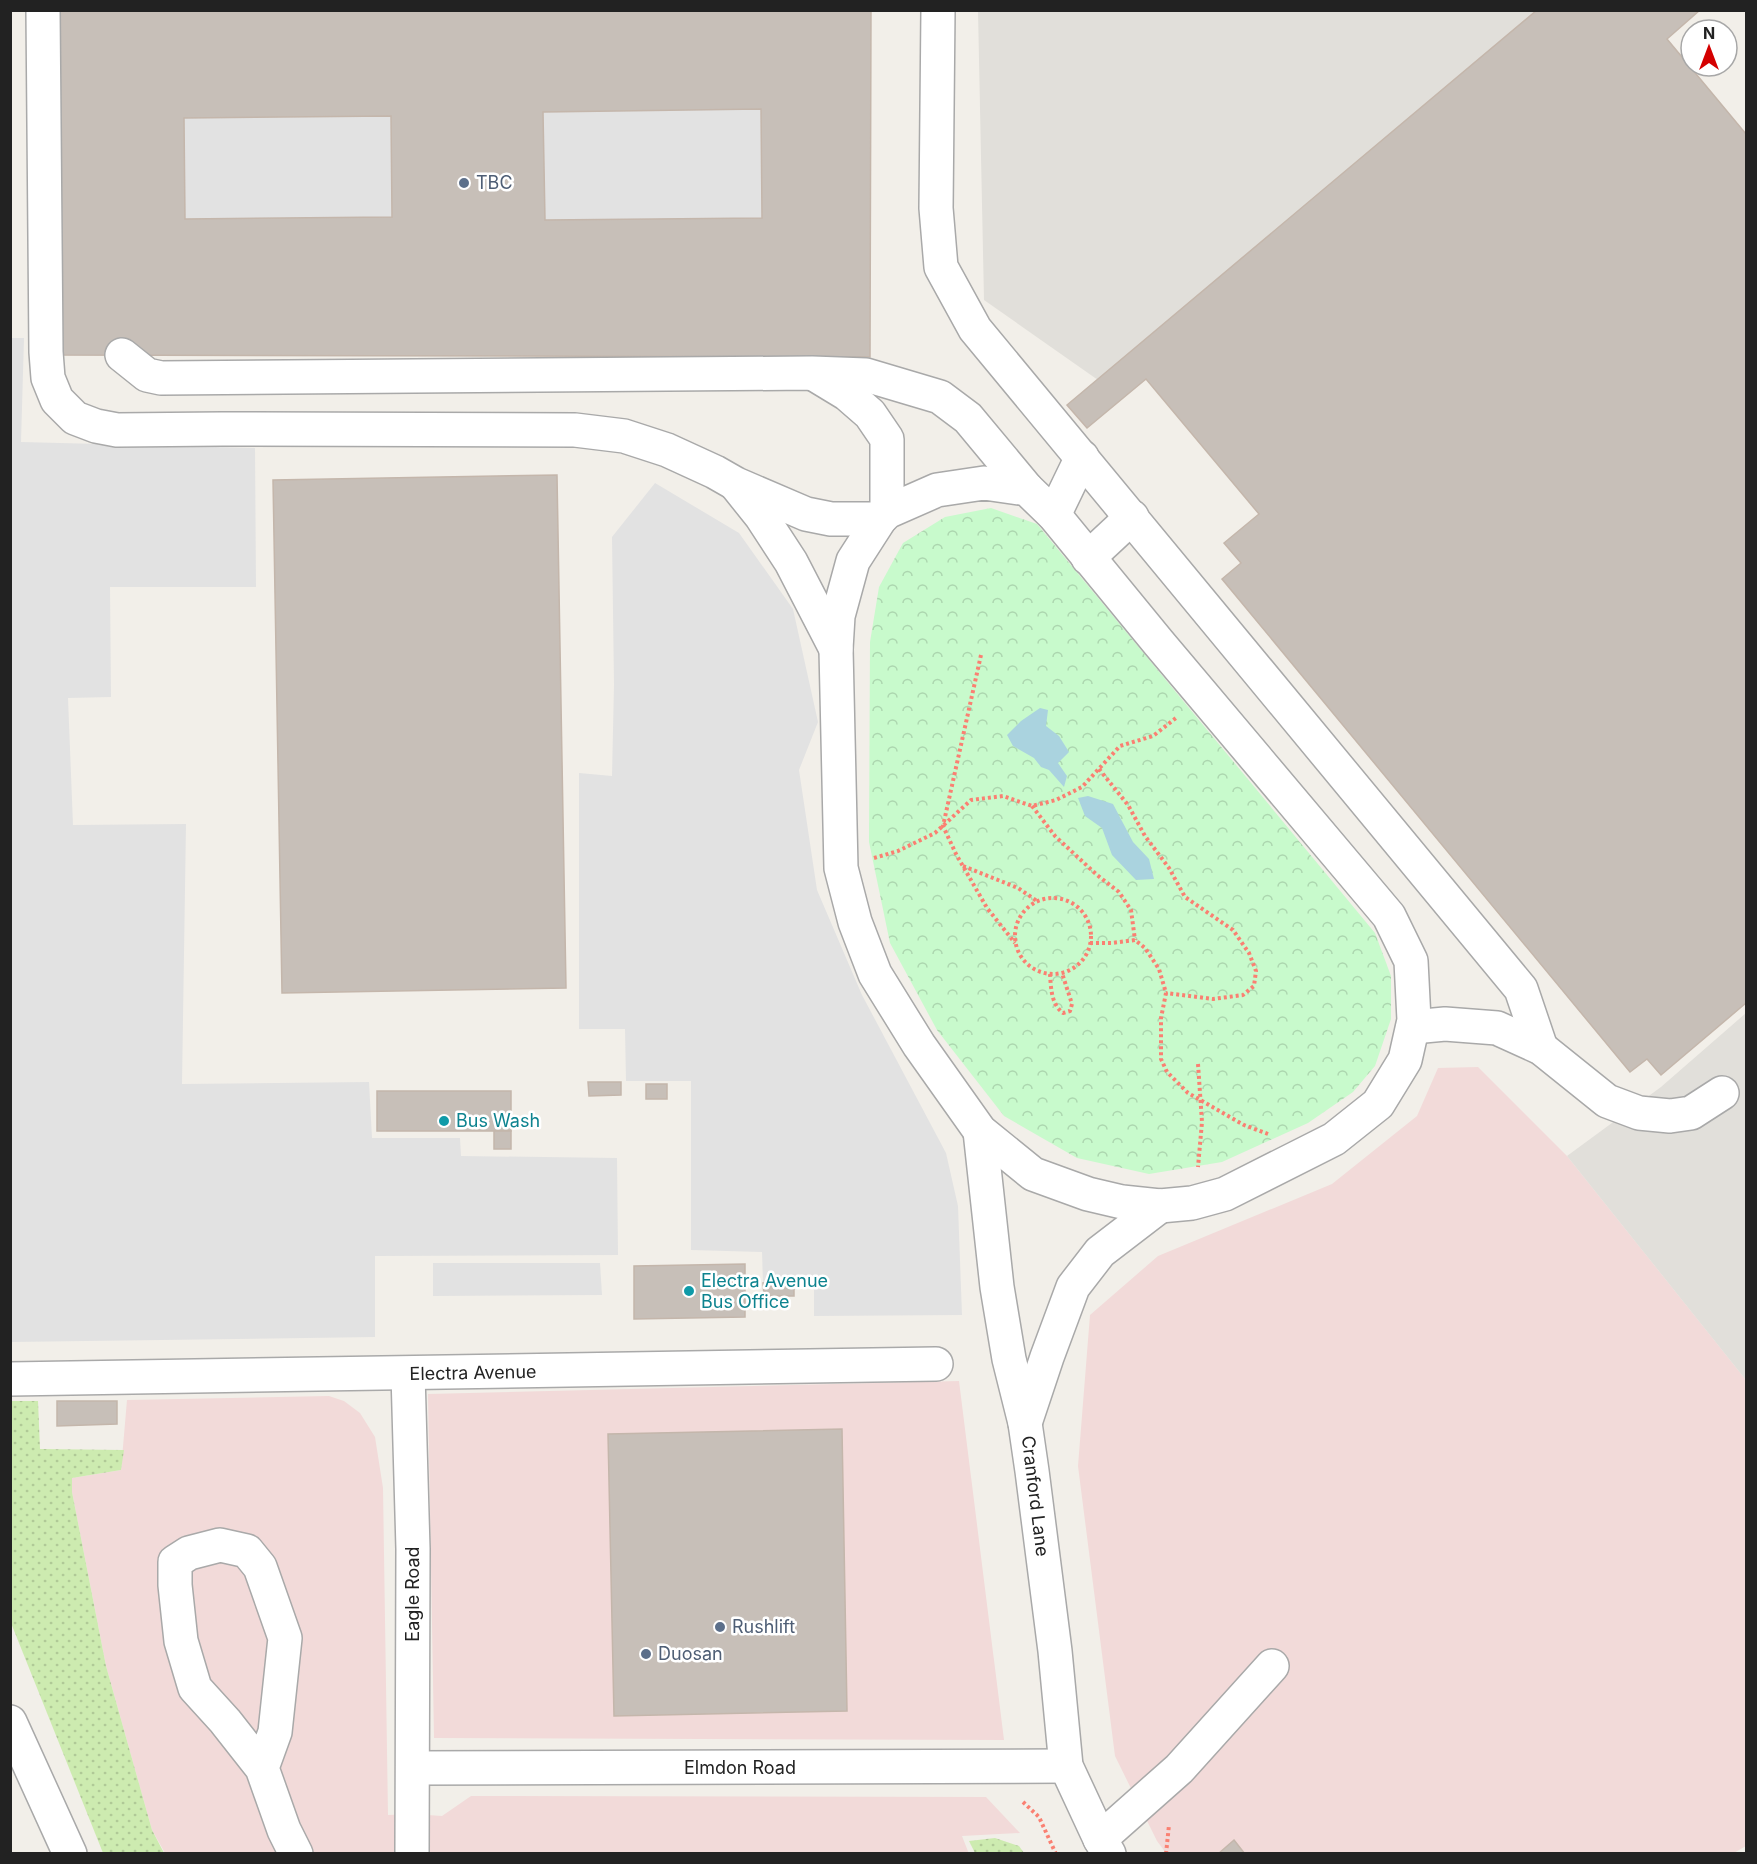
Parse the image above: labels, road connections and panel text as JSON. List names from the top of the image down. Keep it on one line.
{"streets":{"lane":["Electra Avenue","Cranford Lane","Eagle Road","Elmdon Road"]},"crossings":[["Electra Avenue","Eagle Road"],["Cranford Lane","Elmdon Road"],["Eagle Road","Elmdon Road"]],"places":["TBC","Bus Wash","Electra Avenue Bus Office","Rushlift","Duosan"],"north":"top"}
